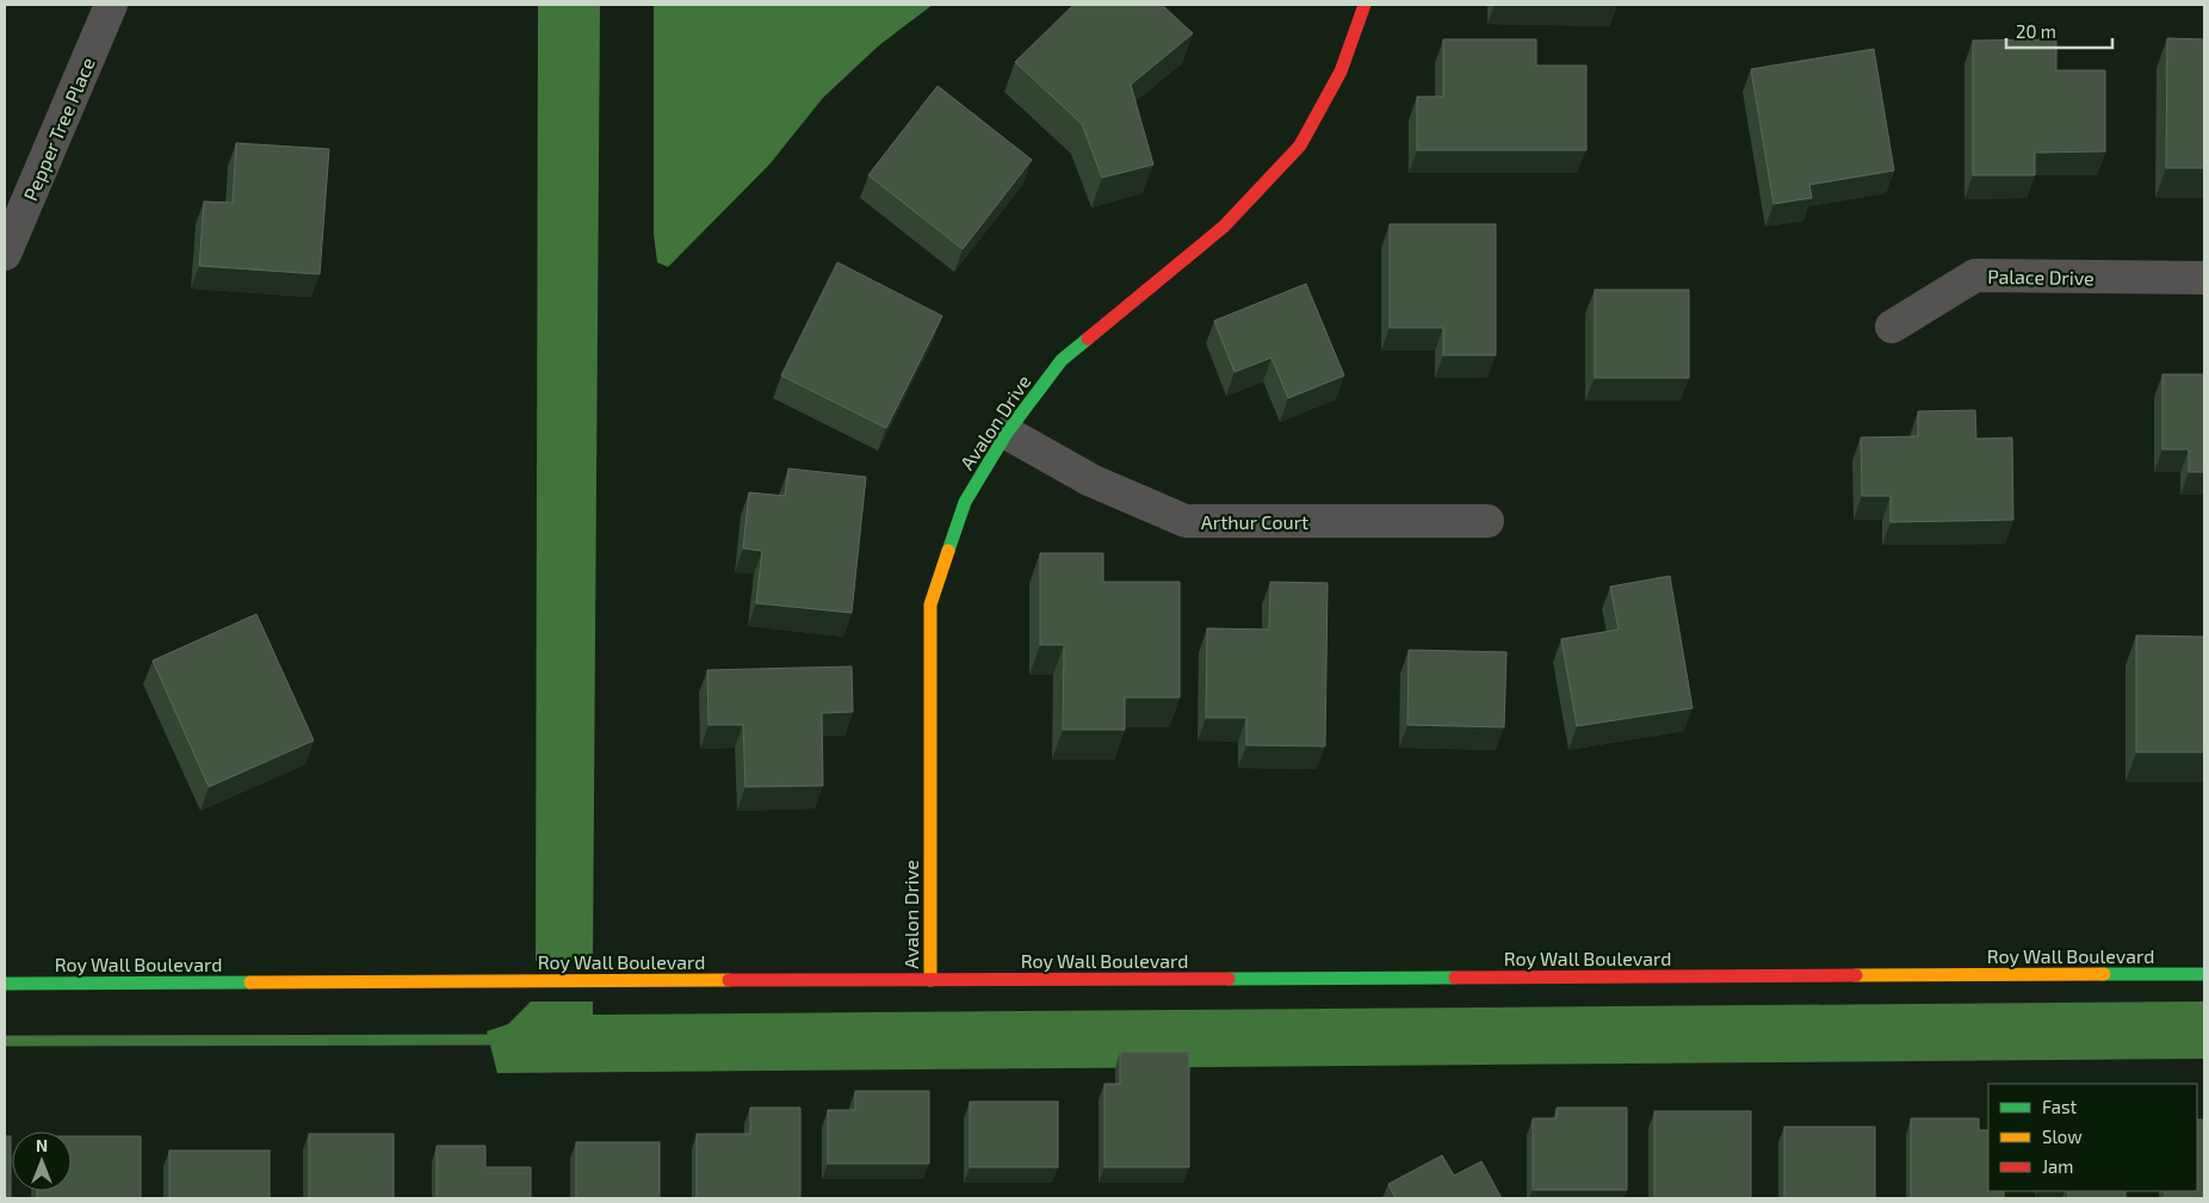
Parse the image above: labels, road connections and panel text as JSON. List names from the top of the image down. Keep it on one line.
{"streets":{"street":["Pepper Tree Place","Palace Drive","Avalon Drive","Arthur Court","Roy Wall Boulevard"]},"crossings":[["Avalon Drive","Arthur Court"],["Avalon Drive","Roy Wall Boulevard"]],"legend":["Fast","Slow","Jam"],"scale_bar":"20 m","north":"top"}
